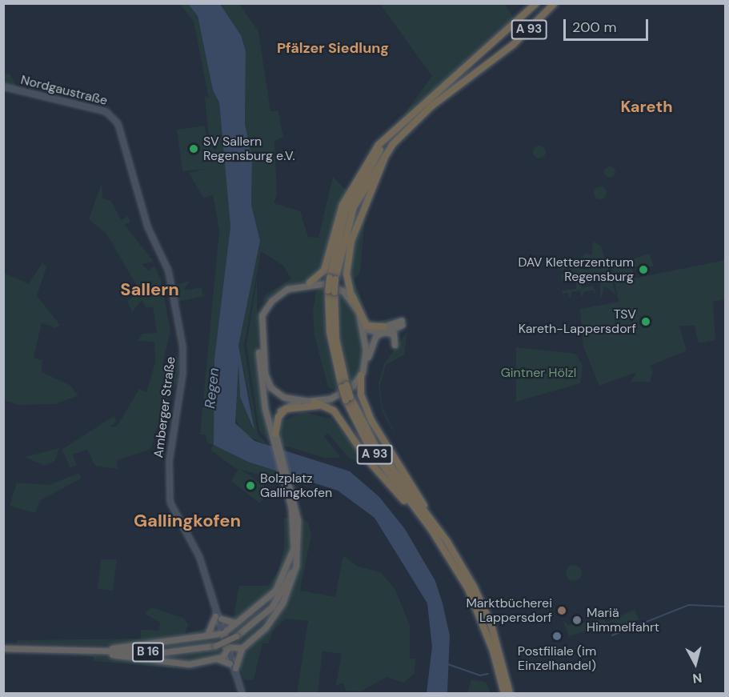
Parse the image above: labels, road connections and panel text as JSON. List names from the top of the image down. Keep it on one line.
{"streets":{"highway":["A 93","B 16"],"main road":["Nordgaustraße","Amberger Straße"]},"crossings":[["Nordgaustraße","Amberger Straße"],["Amberger Straße","B 16"]],"districts":["Pfälzer Siedlung","Kareth","Sallern","Gallingkofen"],"water":["Regen"],"parks":["Gintner Hölzl"],"places":["SV Sallern Regensburg e.V.","DAV Kletterzentrum Regensburg","TSV Kareth-Lappersdorf","Bolzplatz Gallingkofen","Marktbücherei Lappersdorf","Mariä Himmelfahrt","Postfiliale (im Einzelhandel)"],"scale_bar":"200 m","north":"bottom"}
